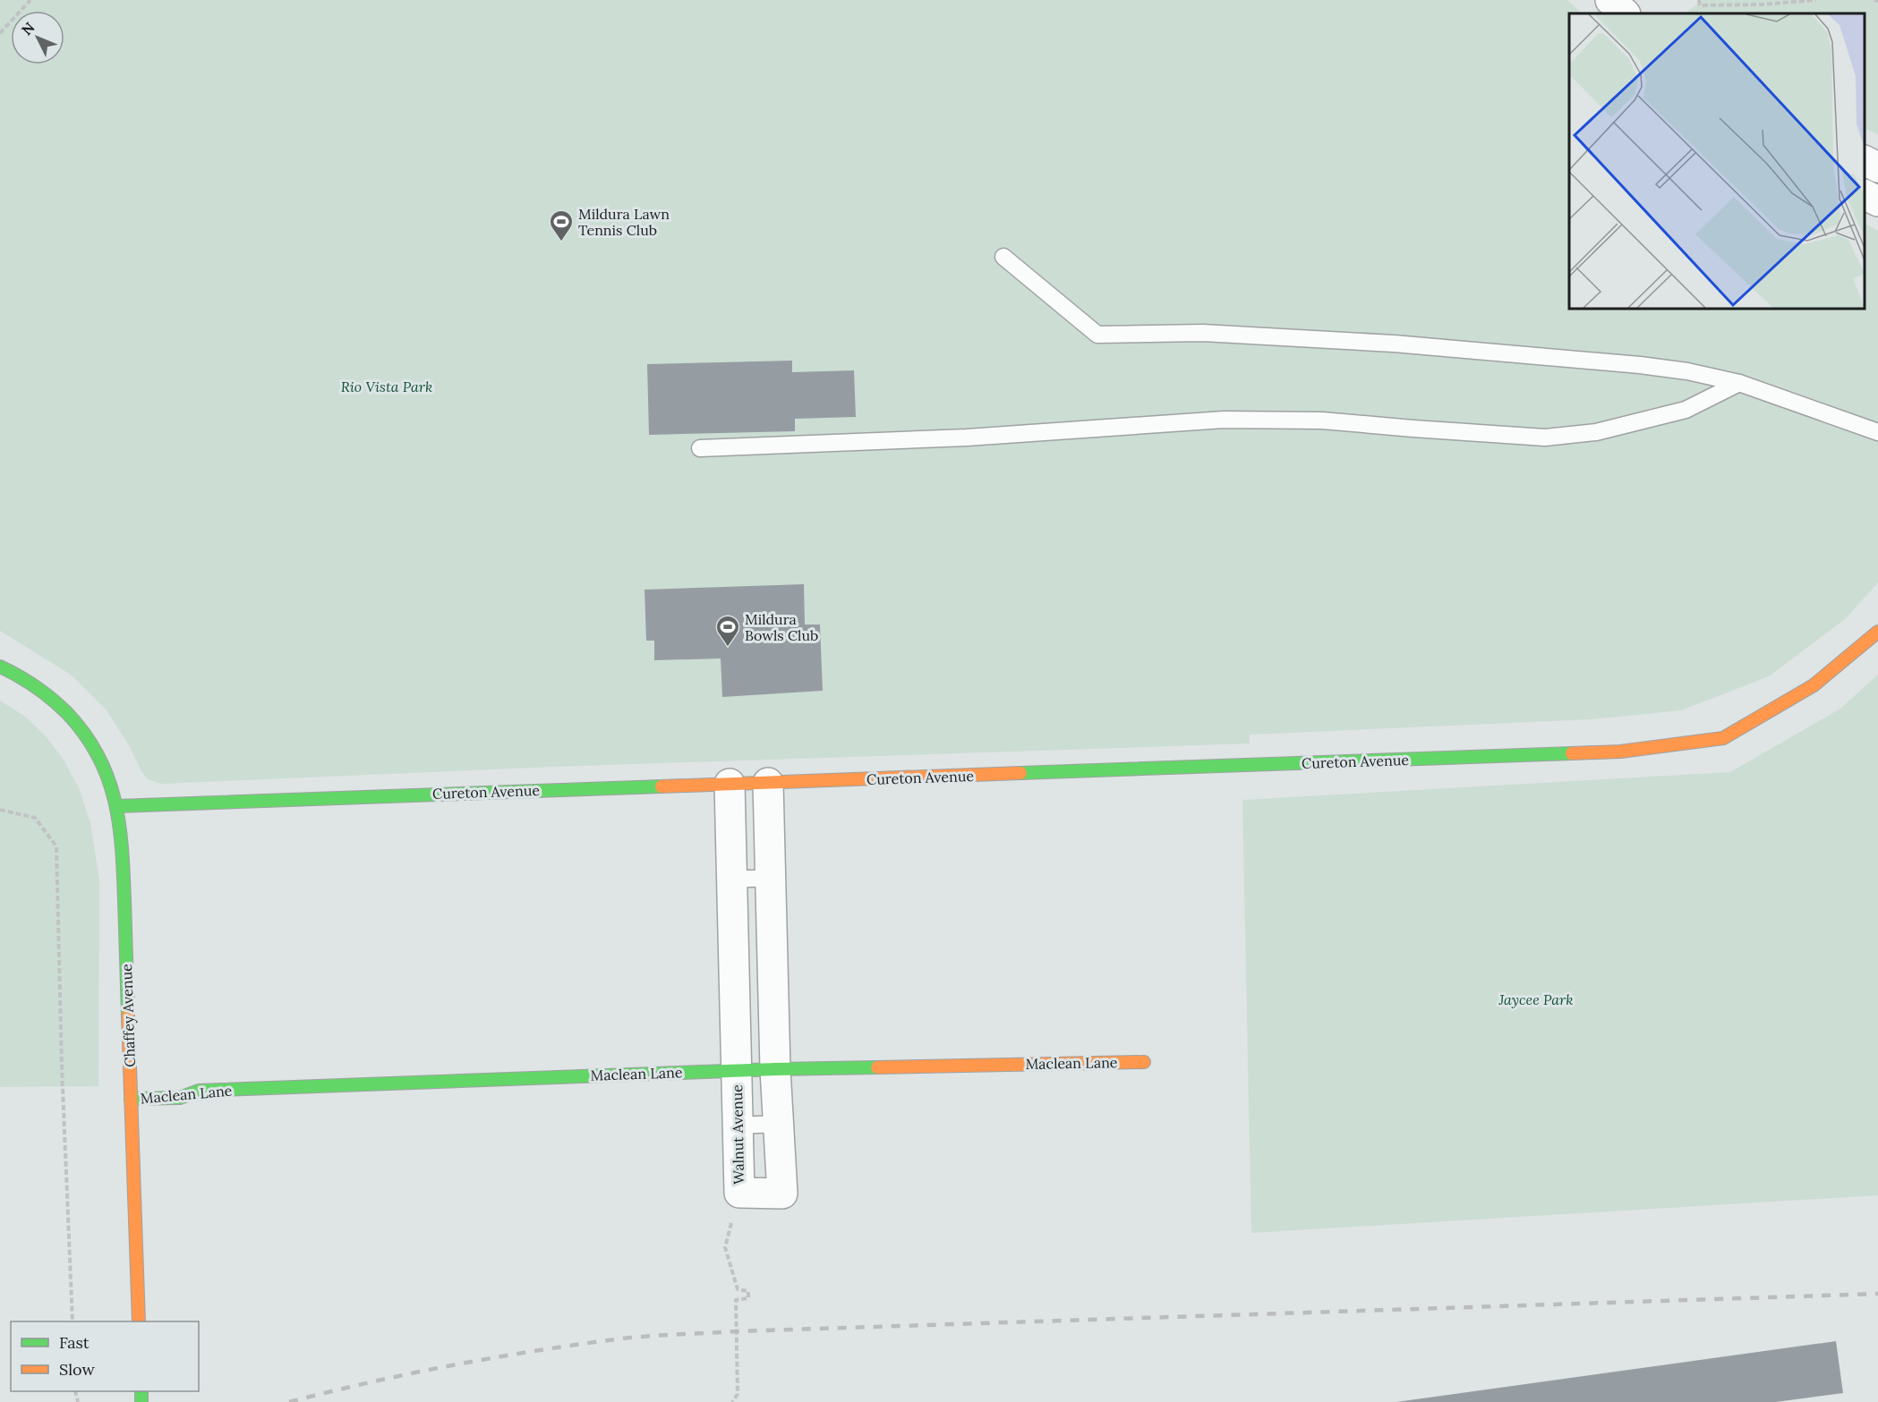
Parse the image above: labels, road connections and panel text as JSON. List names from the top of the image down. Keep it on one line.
{"streets":{"street":["Cureton Avenue","Chaffey Avenue","Maclean Lane","Walnut Avenue"]},"crossings":[["Cureton Avenue","Chaffey Avenue"],["Cureton Avenue","Walnut Avenue"],["Chaffey Avenue","Maclean Lane"],["Maclean Lane","Walnut Avenue"]],"parks":["Rio Vista Park","Jaycee Park"],"places":{"sports":["Mildura Lawn Tennis Club","Mildura Bowls Club"]},"legend":["Fast","Slow"],"north":"top left"}
